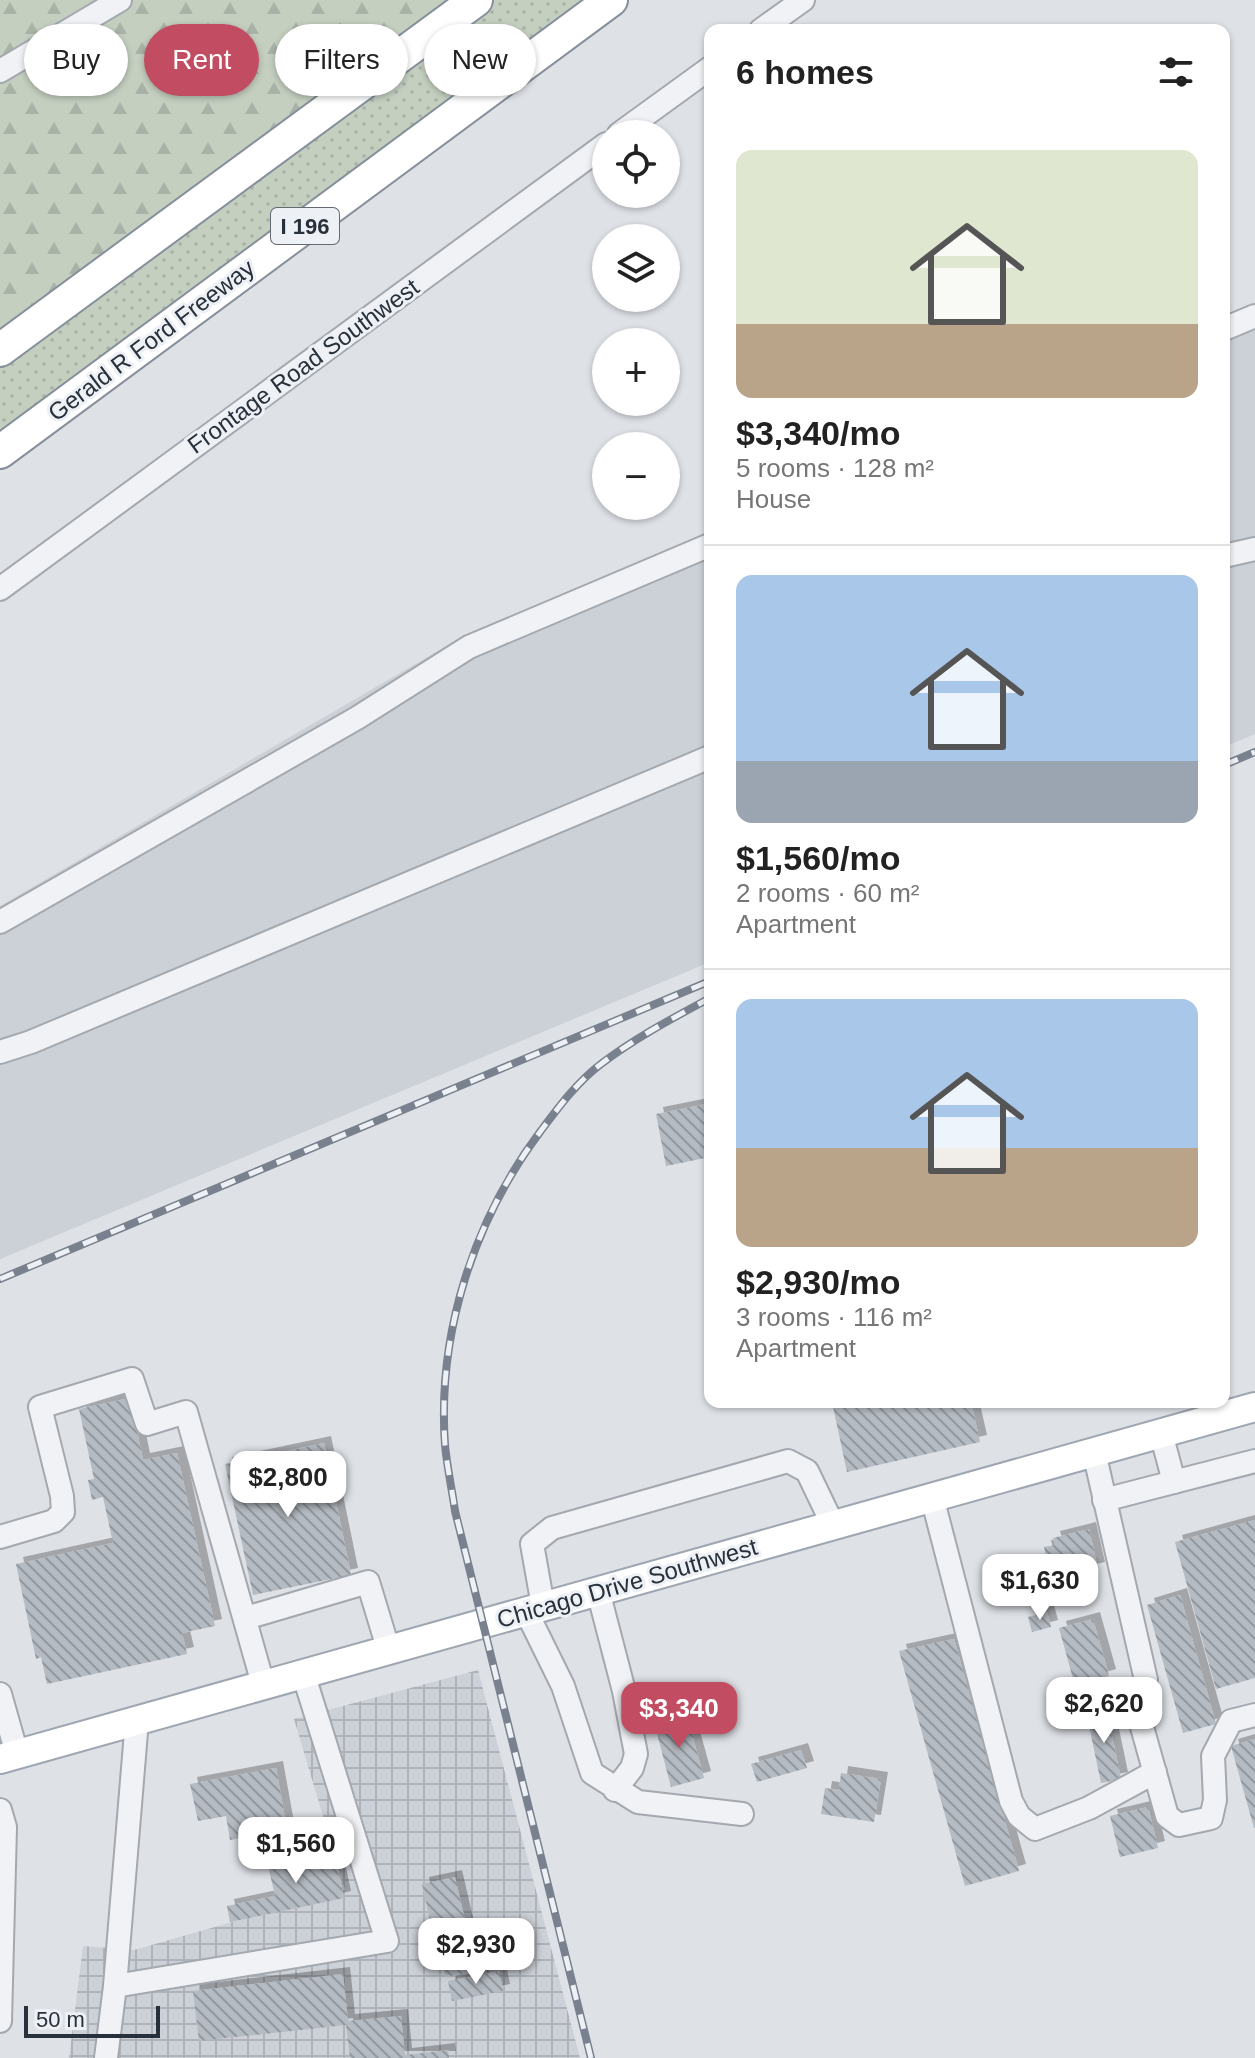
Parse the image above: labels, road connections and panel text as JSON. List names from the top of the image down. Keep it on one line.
{"streets":{"highway":["I 196","Gerald R Ford Freeway"],"main road":["Chicago Drive Southwest"],"street":["Frontage Road Southwest"]},"scale_bar":"50 m","page":{"chip":["Buy","Rent","Filters","New"],"heading":"6 homes","map_buttons":["+","−"],"list":[{"name":"$3,340/mo","note":"5 rooms · 128 m² · House"},{"name":"$1,560/mo","note":"2 rooms · 60 m² · Apartment"},{"name":"$2,930/mo","note":"3 rooms · 116 m² · Apartment"}],"price":["$2,800","$1,630","$2,620","$3,340","$1,560","$2,930"],"scale":"50 m"}}
